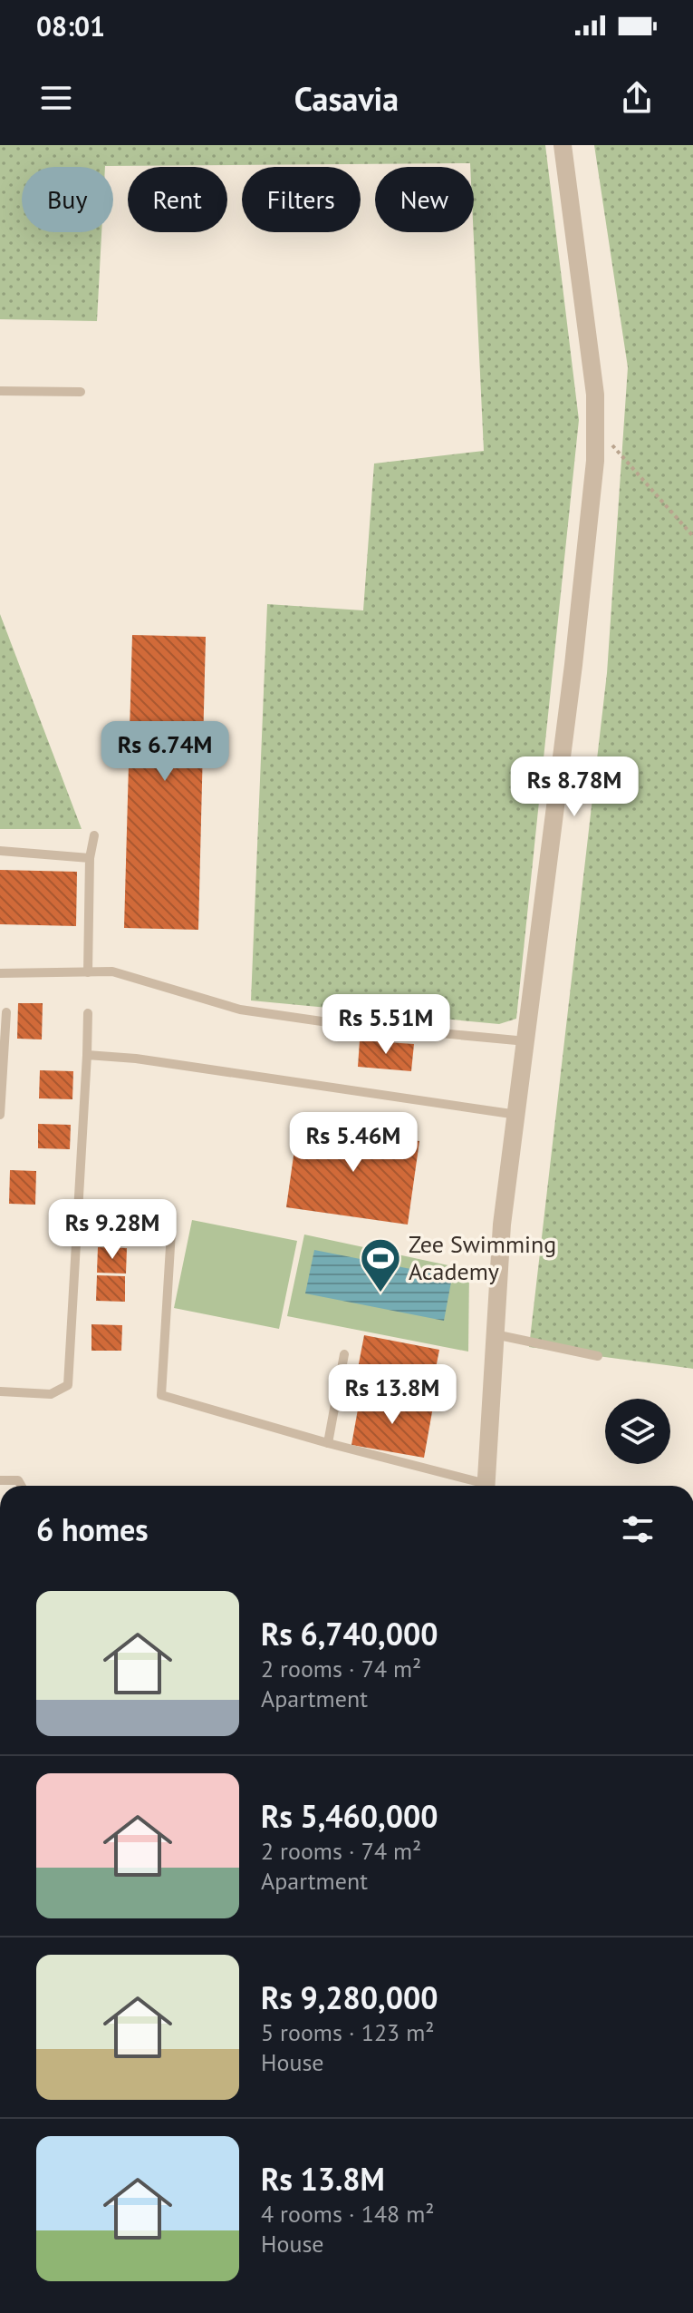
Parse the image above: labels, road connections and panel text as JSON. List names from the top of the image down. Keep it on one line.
{"places":{"sports":["Zee Swimming Academy"]},"page":{"status":"08:01","header":"Casavia","chip":["Buy","Rent","Filters","New"],"price":["Rs 6.74M","Rs 8.78M","Rs 5.51M","Rs 5.46M","Rs 9.28M","Rs 13.8M"],"heading":"6 homes","list":[{"name":"Rs 6,740,000","note":"2 rooms · 74 m² · Apartment"},{"name":"Rs 5,460,000","note":"2 rooms · 74 m² · Apartment"},{"name":"Rs 9,280,000","note":"5 rooms · 123 m² · House"},{"name":"Rs 13.8M","note":"4 rooms · 148 m² · House"}]}}
